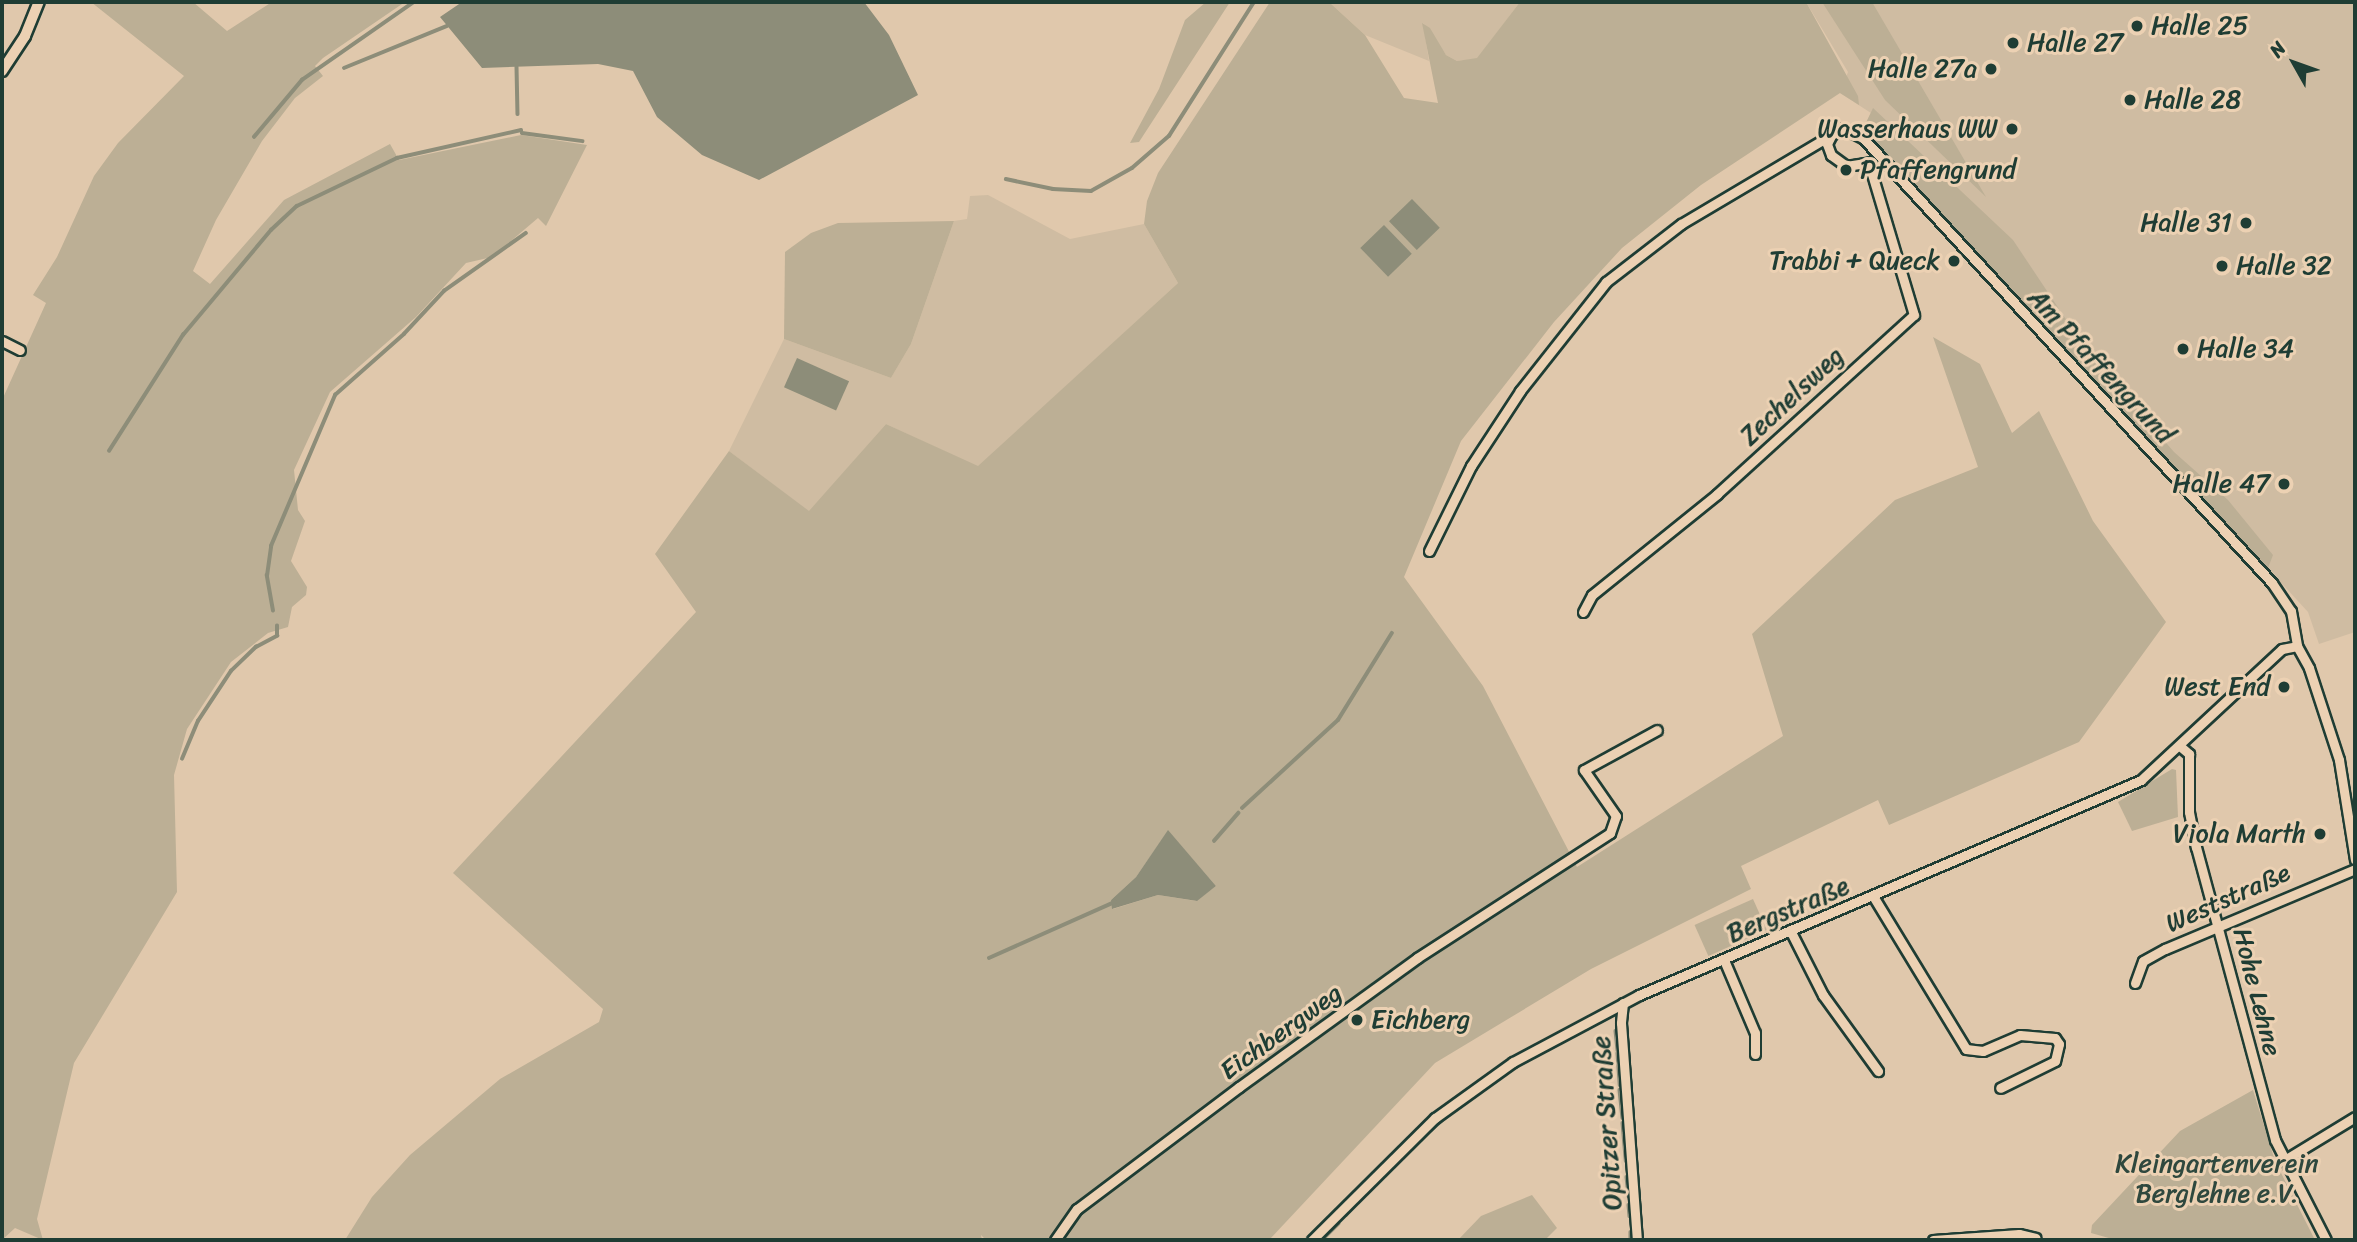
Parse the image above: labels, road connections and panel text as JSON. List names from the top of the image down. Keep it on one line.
{"streets":{"street":["Am Pfaffengrund","Zechelsweg","Weststraße","Bergstraße","Hohe Lehne","Eichbergweg","Opitzer Straße"]},"crossings":[["Am Pfaffengrund","Bergstraße"],["Weststraße","Hohe Lehne"],["Bergstraße","Hohe Lehne"],["Bergstraße","Opitzer Straße"]],"parks":["Kleingartenverein Berglehne e.V."],"places":["Halle 25","Halle 27","Halle 27a","Halle 28","Wasserhaus WW","Pfaffengrund","Halle 31","Trabbi + Queck","Halle 32","Halle 34","Halle 47","West End","Viola Marth","Eichberg"],"north":"top left"}
